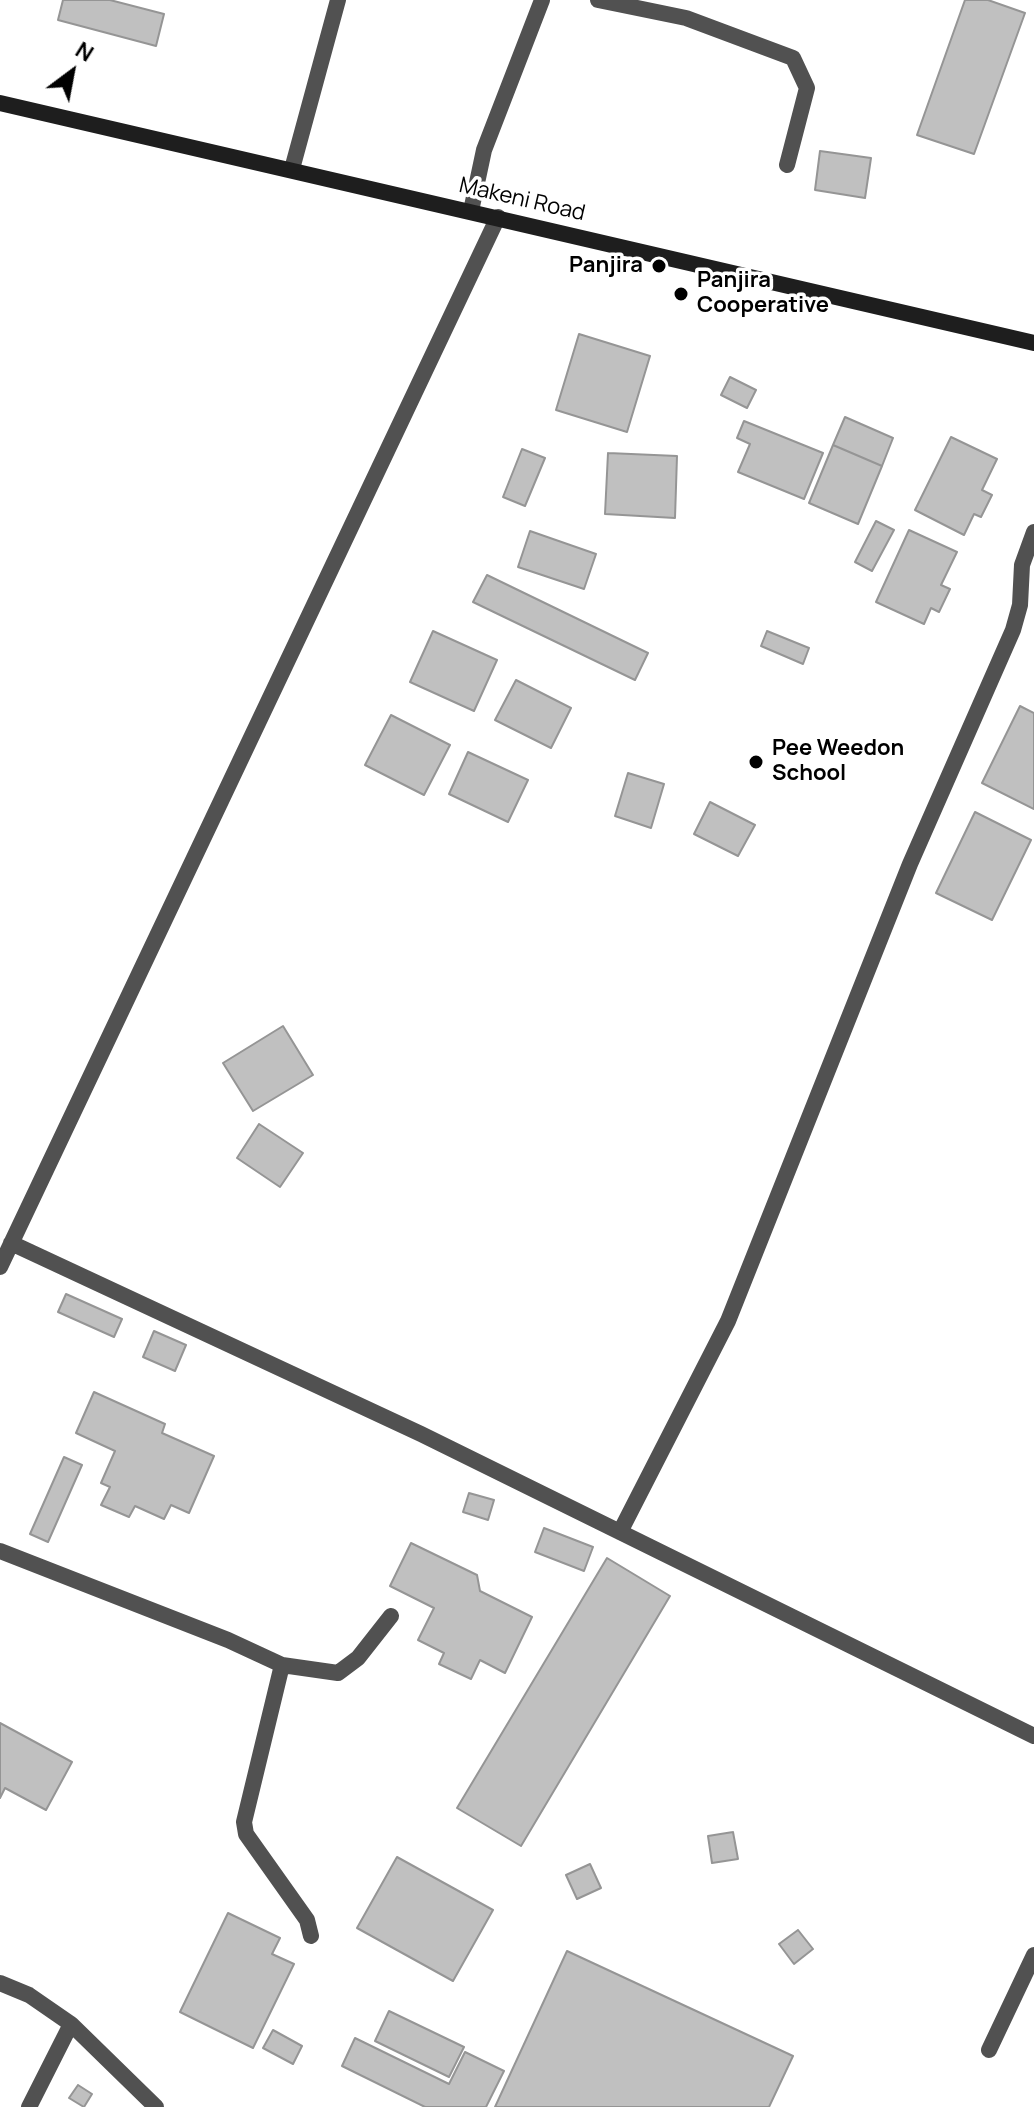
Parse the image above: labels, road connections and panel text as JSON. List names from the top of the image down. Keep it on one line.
{"streets":{"main road":["Makeni Road"]},"places":["Panjira","Panjira Cooperative","Pee Weedon School"],"north":"top right"}
